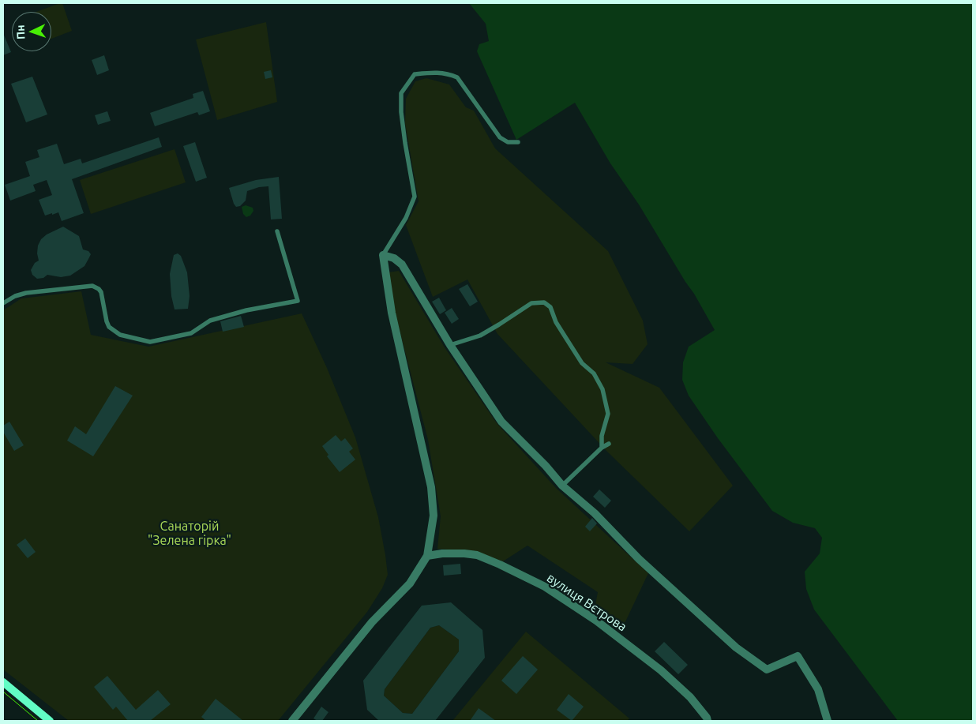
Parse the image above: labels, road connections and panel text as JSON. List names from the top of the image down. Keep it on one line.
{"streets":{"street":["вулиця Вєтрова"]},"parks":["Санаторій \"Зелена гірка\""],"north":"left"}
